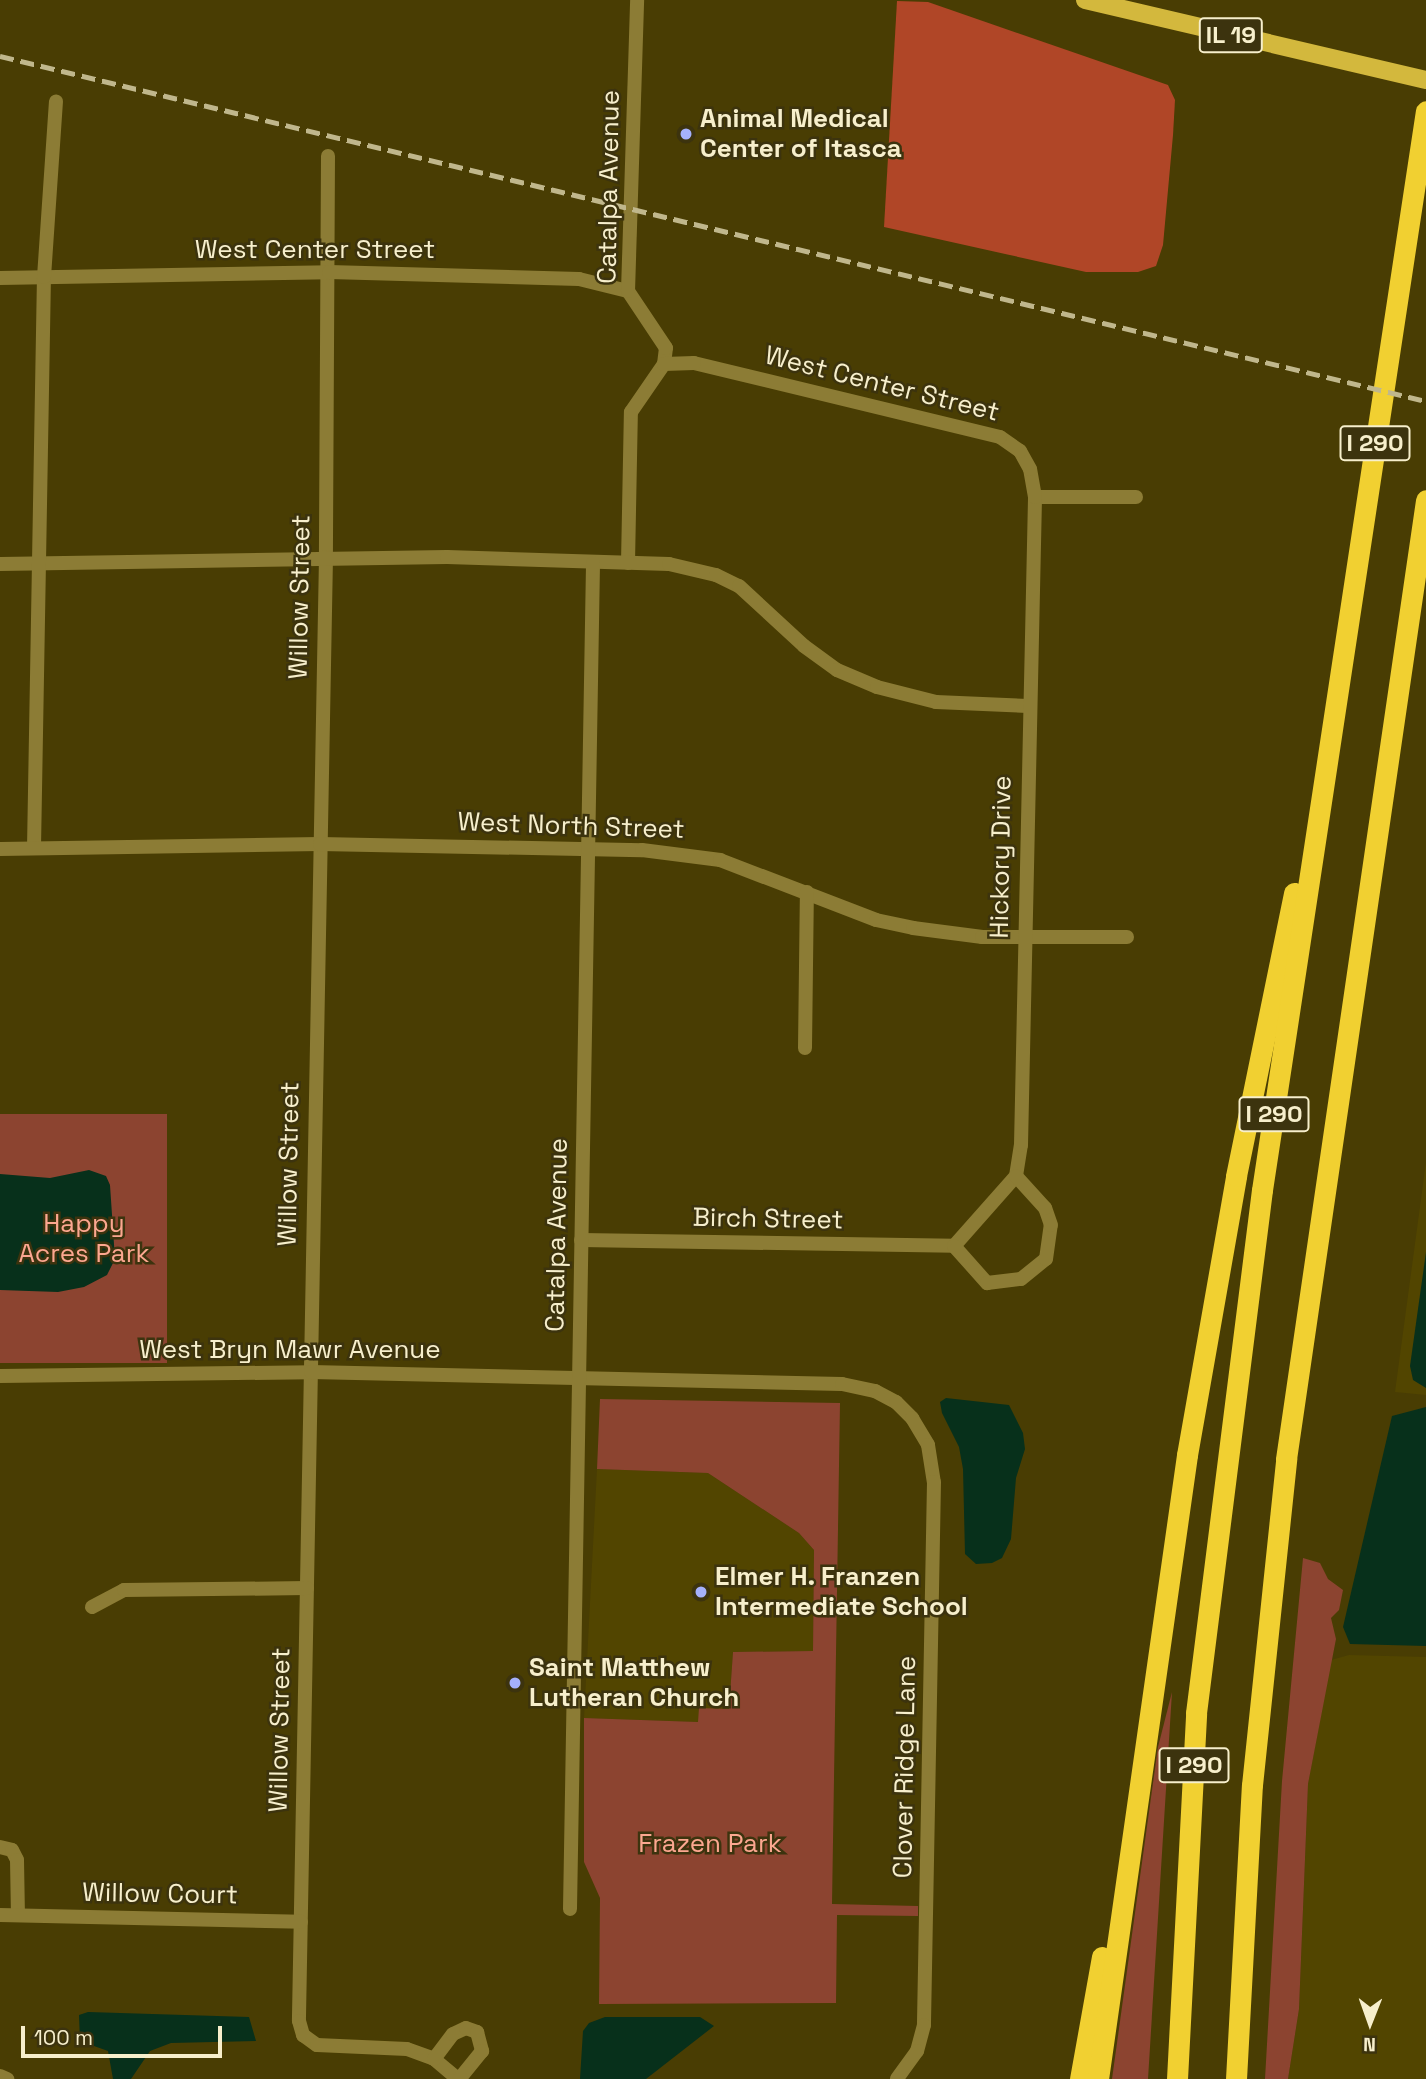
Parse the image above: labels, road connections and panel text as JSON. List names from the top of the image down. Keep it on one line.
{"streets":{"highway":["I 290"],"main road":["IL 19"],"street":["Catalpa Avenue","West Center Street","Willow Street","West North Street","Hickory Drive","Birch Street","West Bryn Mawr Avenue","Clover Ridge Lane","Willow Court"]},"crossings":[["Catalpa Avenue","West Center Street"],["Catalpa Avenue","West North Street"],["Catalpa Avenue","Birch Street"],["Catalpa Avenue","West Bryn Mawr Avenue"],["Catalpa Avenue","Clover Ridge Lane"],["West Center Street","Willow Street"],["West Center Street","Hickory Drive"],["Willow Street","West North Street"],["Willow Street","West Bryn Mawr Avenue"],["Willow Street","Willow Court"],["West North Street","Hickory Drive"],["Hickory Drive","Birch Street"],["West Bryn Mawr Avenue","Clover Ridge Lane"]],"parks":["Happy Acres Park","Frazen Park"],"places":["Animal Medical Center of Itasca","Elmer H. Franzen Intermediate School","Saint Matthew Lutheran Church"],"scale_bar":"100 m","north":"bottom"}
